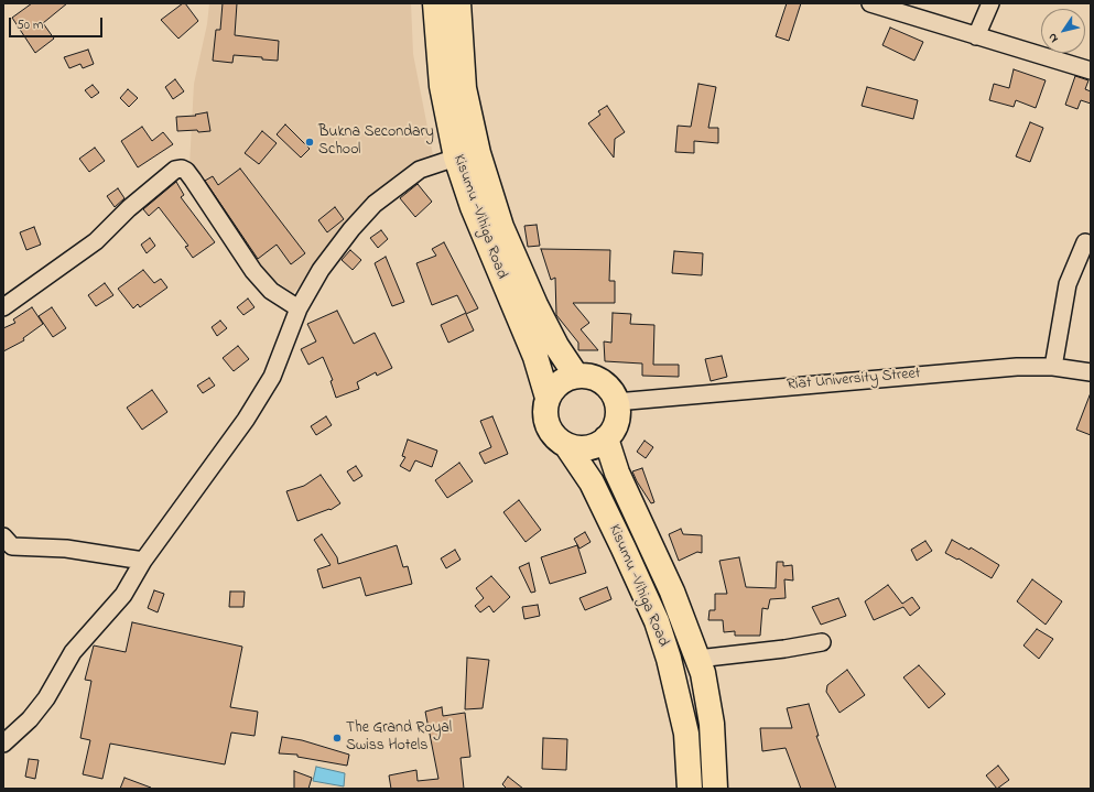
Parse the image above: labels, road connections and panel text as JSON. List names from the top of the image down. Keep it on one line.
{"streets":{"highway":["Kisumu -Vihiga Road"],"street":["Riat University Street"]},"crossings":[["Kisumu -Vihiga Road","Riat University Street"]],"places":["Bukna Secondary School","The Grand Royal Swiss Hotels"],"scale_bar":"50 m","north":"bottom left"}
